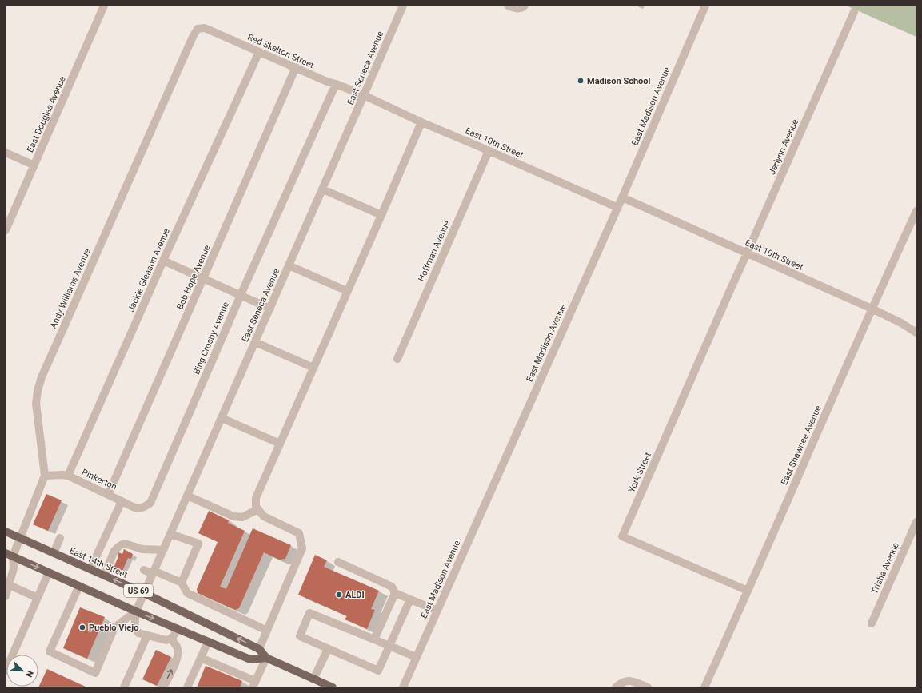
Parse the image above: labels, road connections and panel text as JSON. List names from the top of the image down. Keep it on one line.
{"streets":{"main road":["East 14th Street","US 69"],"street":["Red Skelton Street","East Seneca Avenue","East Madison Avenue","East Douglas Avenue","East 10th Street","Jerlynn Avenue","Hoffman Avenue","Jackie Gleason Avenue","Bob Hope Avenue","Andy Williams Avenue","Bing Crosby Avenue","East Shawnee Avenue","York Street","Pinkerton","Trisha Avenue"]},"crossings":[["Red Skelton Street","East Seneca Avenue"],["Red Skelton Street","East 10th Street"],["Red Skelton Street","Jackie Gleason Avenue"],["Red Skelton Street","Bob Hope Avenue"],["Red Skelton Street","Andy Williams Avenue"],["Red Skelton Street","Bing Crosby Avenue"],["East Seneca Avenue","East 10th Street"],["East Seneca Avenue","East 14th Street"],["East Seneca Avenue","US 69"],["East Madison Avenue","East 10th Street"],["East 10th Street","Jerlynn Avenue"],["East 10th Street","Hoffman Avenue"],["East 10th Street","East Shawnee Avenue"],["Jerlynn Avenue","York Street"],["Jackie Gleason Avenue","Pinkerton"],["Bob Hope Avenue","Pinkerton"],["Andy Williams Avenue","East 14th Street"],["Andy Williams Avenue","US 69"],["Bing Crosby Avenue","Pinkerton"],["East Shawnee Avenue","York Street"],["East 14th Street","US 69"]],"places":["Madison School","ALDI","Pueblo Viejo"],"north":"bottom right"}
